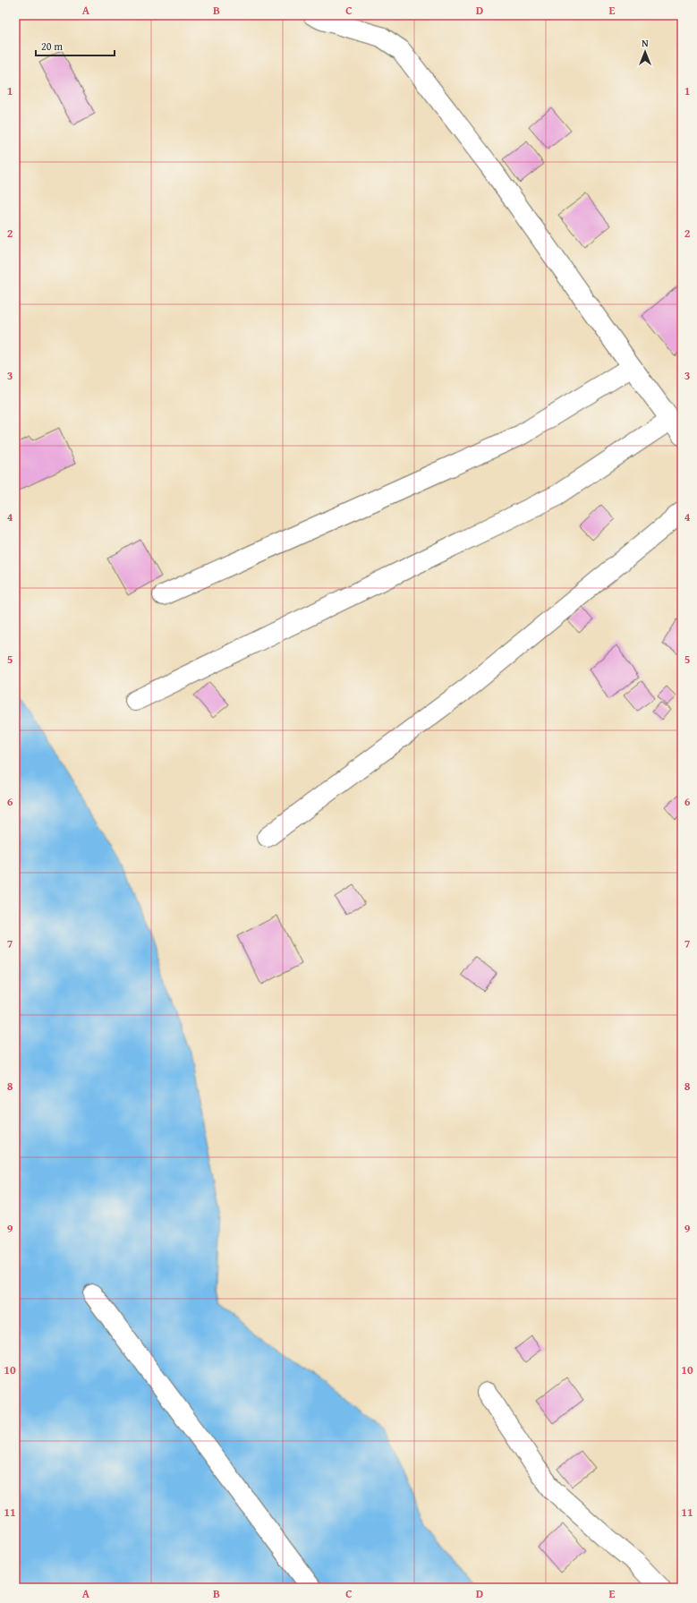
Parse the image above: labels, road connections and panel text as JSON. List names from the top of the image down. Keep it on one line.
{"scale_bar":"20 m","north":"top","grid":{"columns":["A","B","C","D","E"],"rows":["1","2","3","4","5","6","7","8","9","10","11"]}}
